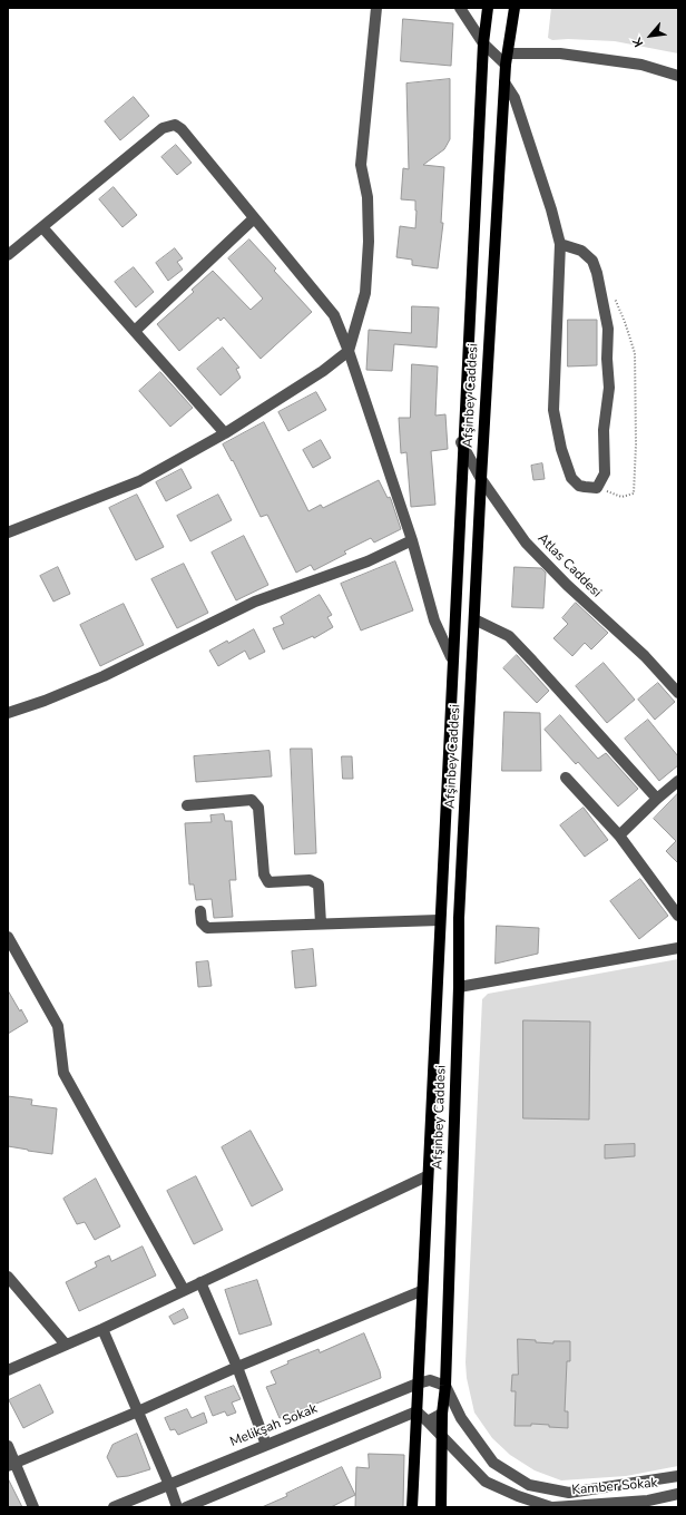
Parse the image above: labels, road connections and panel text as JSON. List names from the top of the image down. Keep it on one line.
{"streets":{"main road":["Afşinbey Caddesi"],"street":["Atlas Caddesi","Melikşah Sokak","Kamber Sokak"]},"crossings":[["Afşinbey Caddesi","Atlas Caddesi"],["Afşinbey Caddesi","Melikşah Sokak"],["Afşinbey Caddesi","Kamber Sokak"],["Melikşah Sokak","Kamber Sokak"]],"north":"bottom left"}
